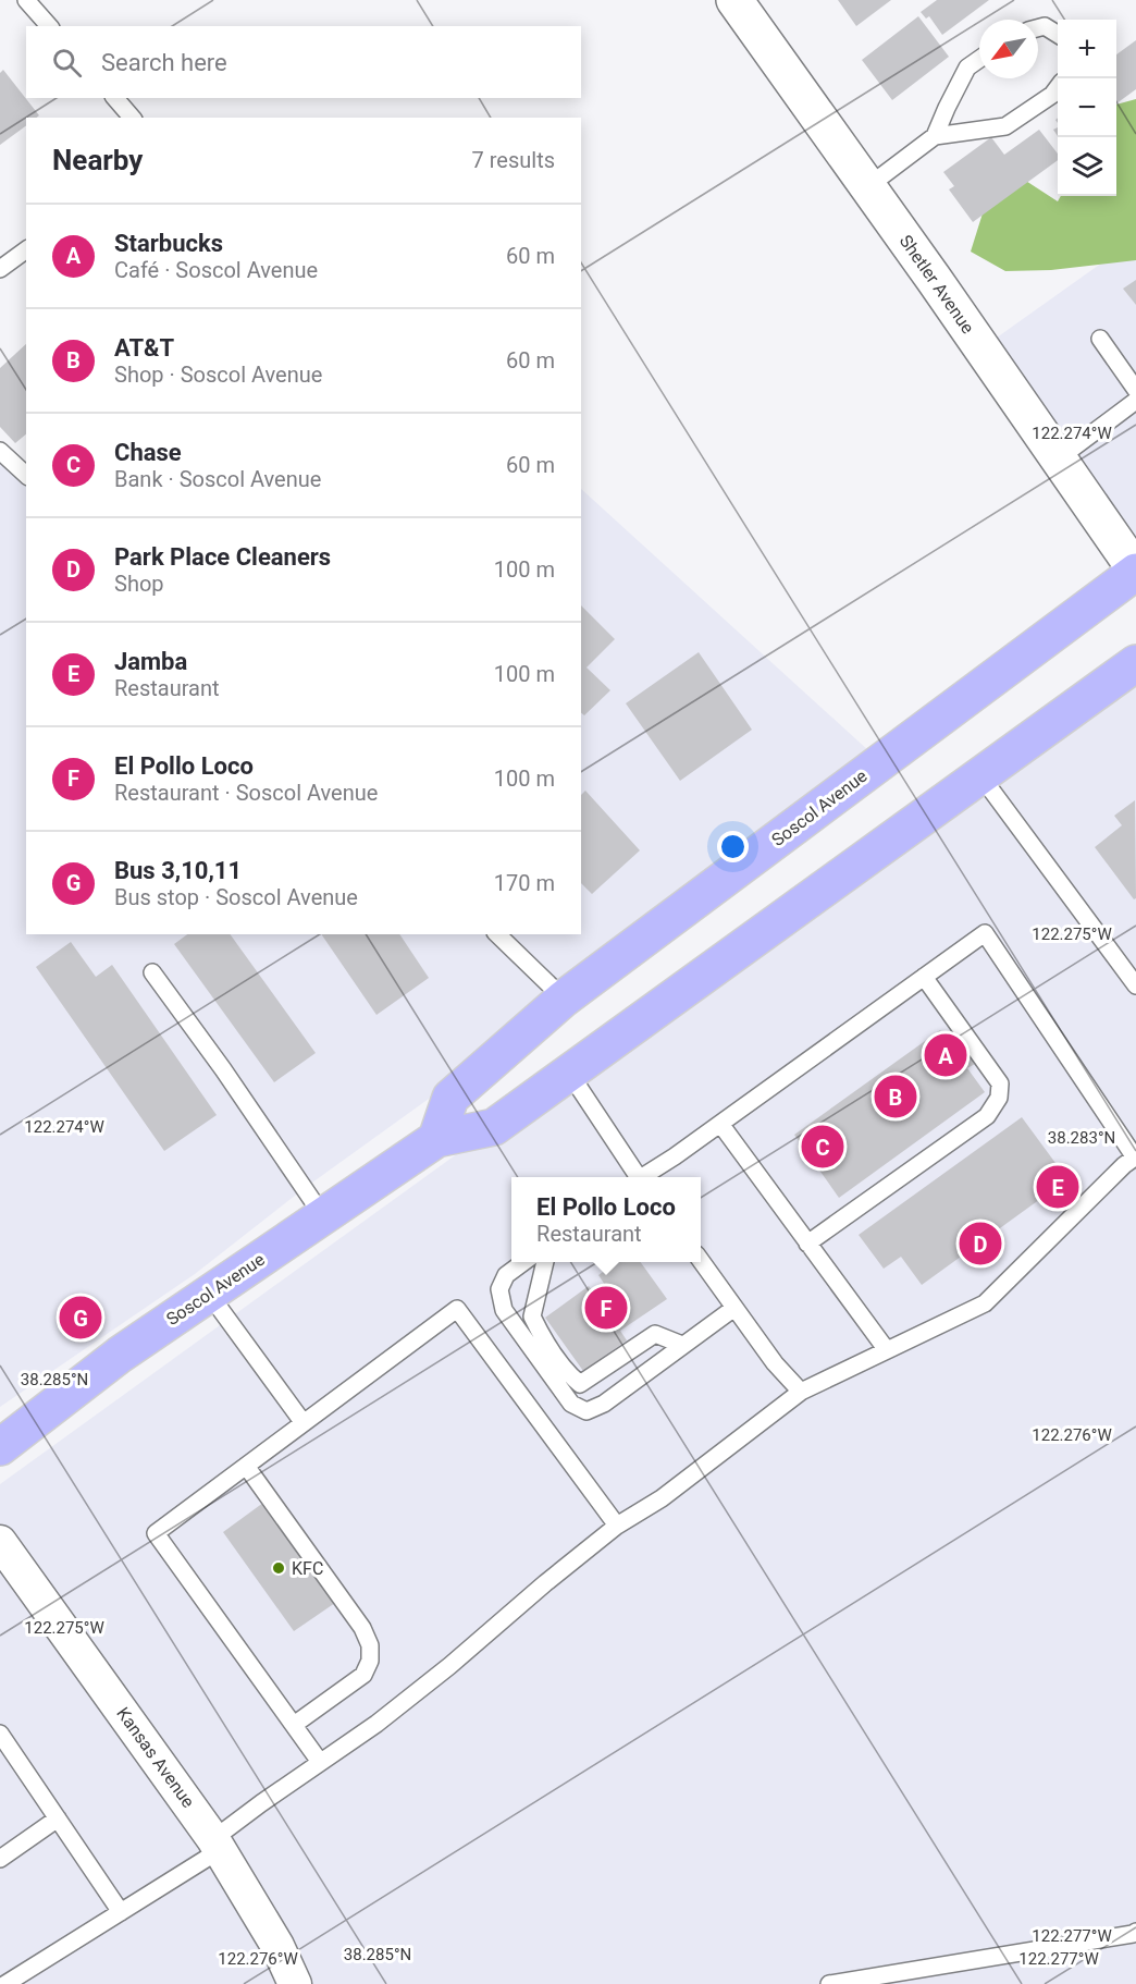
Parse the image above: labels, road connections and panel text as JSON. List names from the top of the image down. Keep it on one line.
{"streets":{"main road":["Soscol Avenue"],"street":["Shetler Avenue","Kansas Avenue"]},"crossings":[["Shetler Avenue","Soscol Avenue"]],"places":["KFC"],"north":"bottom left","page":{"map_buttons":["+","−"],"search":"Search here","heading":["Nearby","7 results"],"list":[{"mark":"A","name":"Starbucks","note":"Café · Soscol Avenue","value":"60 m"},{"mark":"B","name":"AT&T","note":"Shop · Soscol Avenue","value":"60 m"},{"mark":"C","name":"Chase","note":"Bank · Soscol Avenue","value":"60 m"},{"mark":"D","name":"Park Place Cleaners","note":"Shop","value":"100 m"},{"mark":"E","name":"Jamba","note":"Restaurant","value":"100 m"},{"mark":"F","name":"El Pollo Loco","note":"Restaurant · Soscol Avenue","value":"100 m"},{"mark":"G","name":"Bus 3,10,11","note":"Bus stop · Soscol Avenue","value":"170 m"}],"pins":["A","B","C","E","D","F","G"],"popup":["El Pollo Loco","Restaurant"]},"coordinates":["122.274°W","122.275°W","38.283°N","38.285°N","122.276°W","122.277°W"]}
